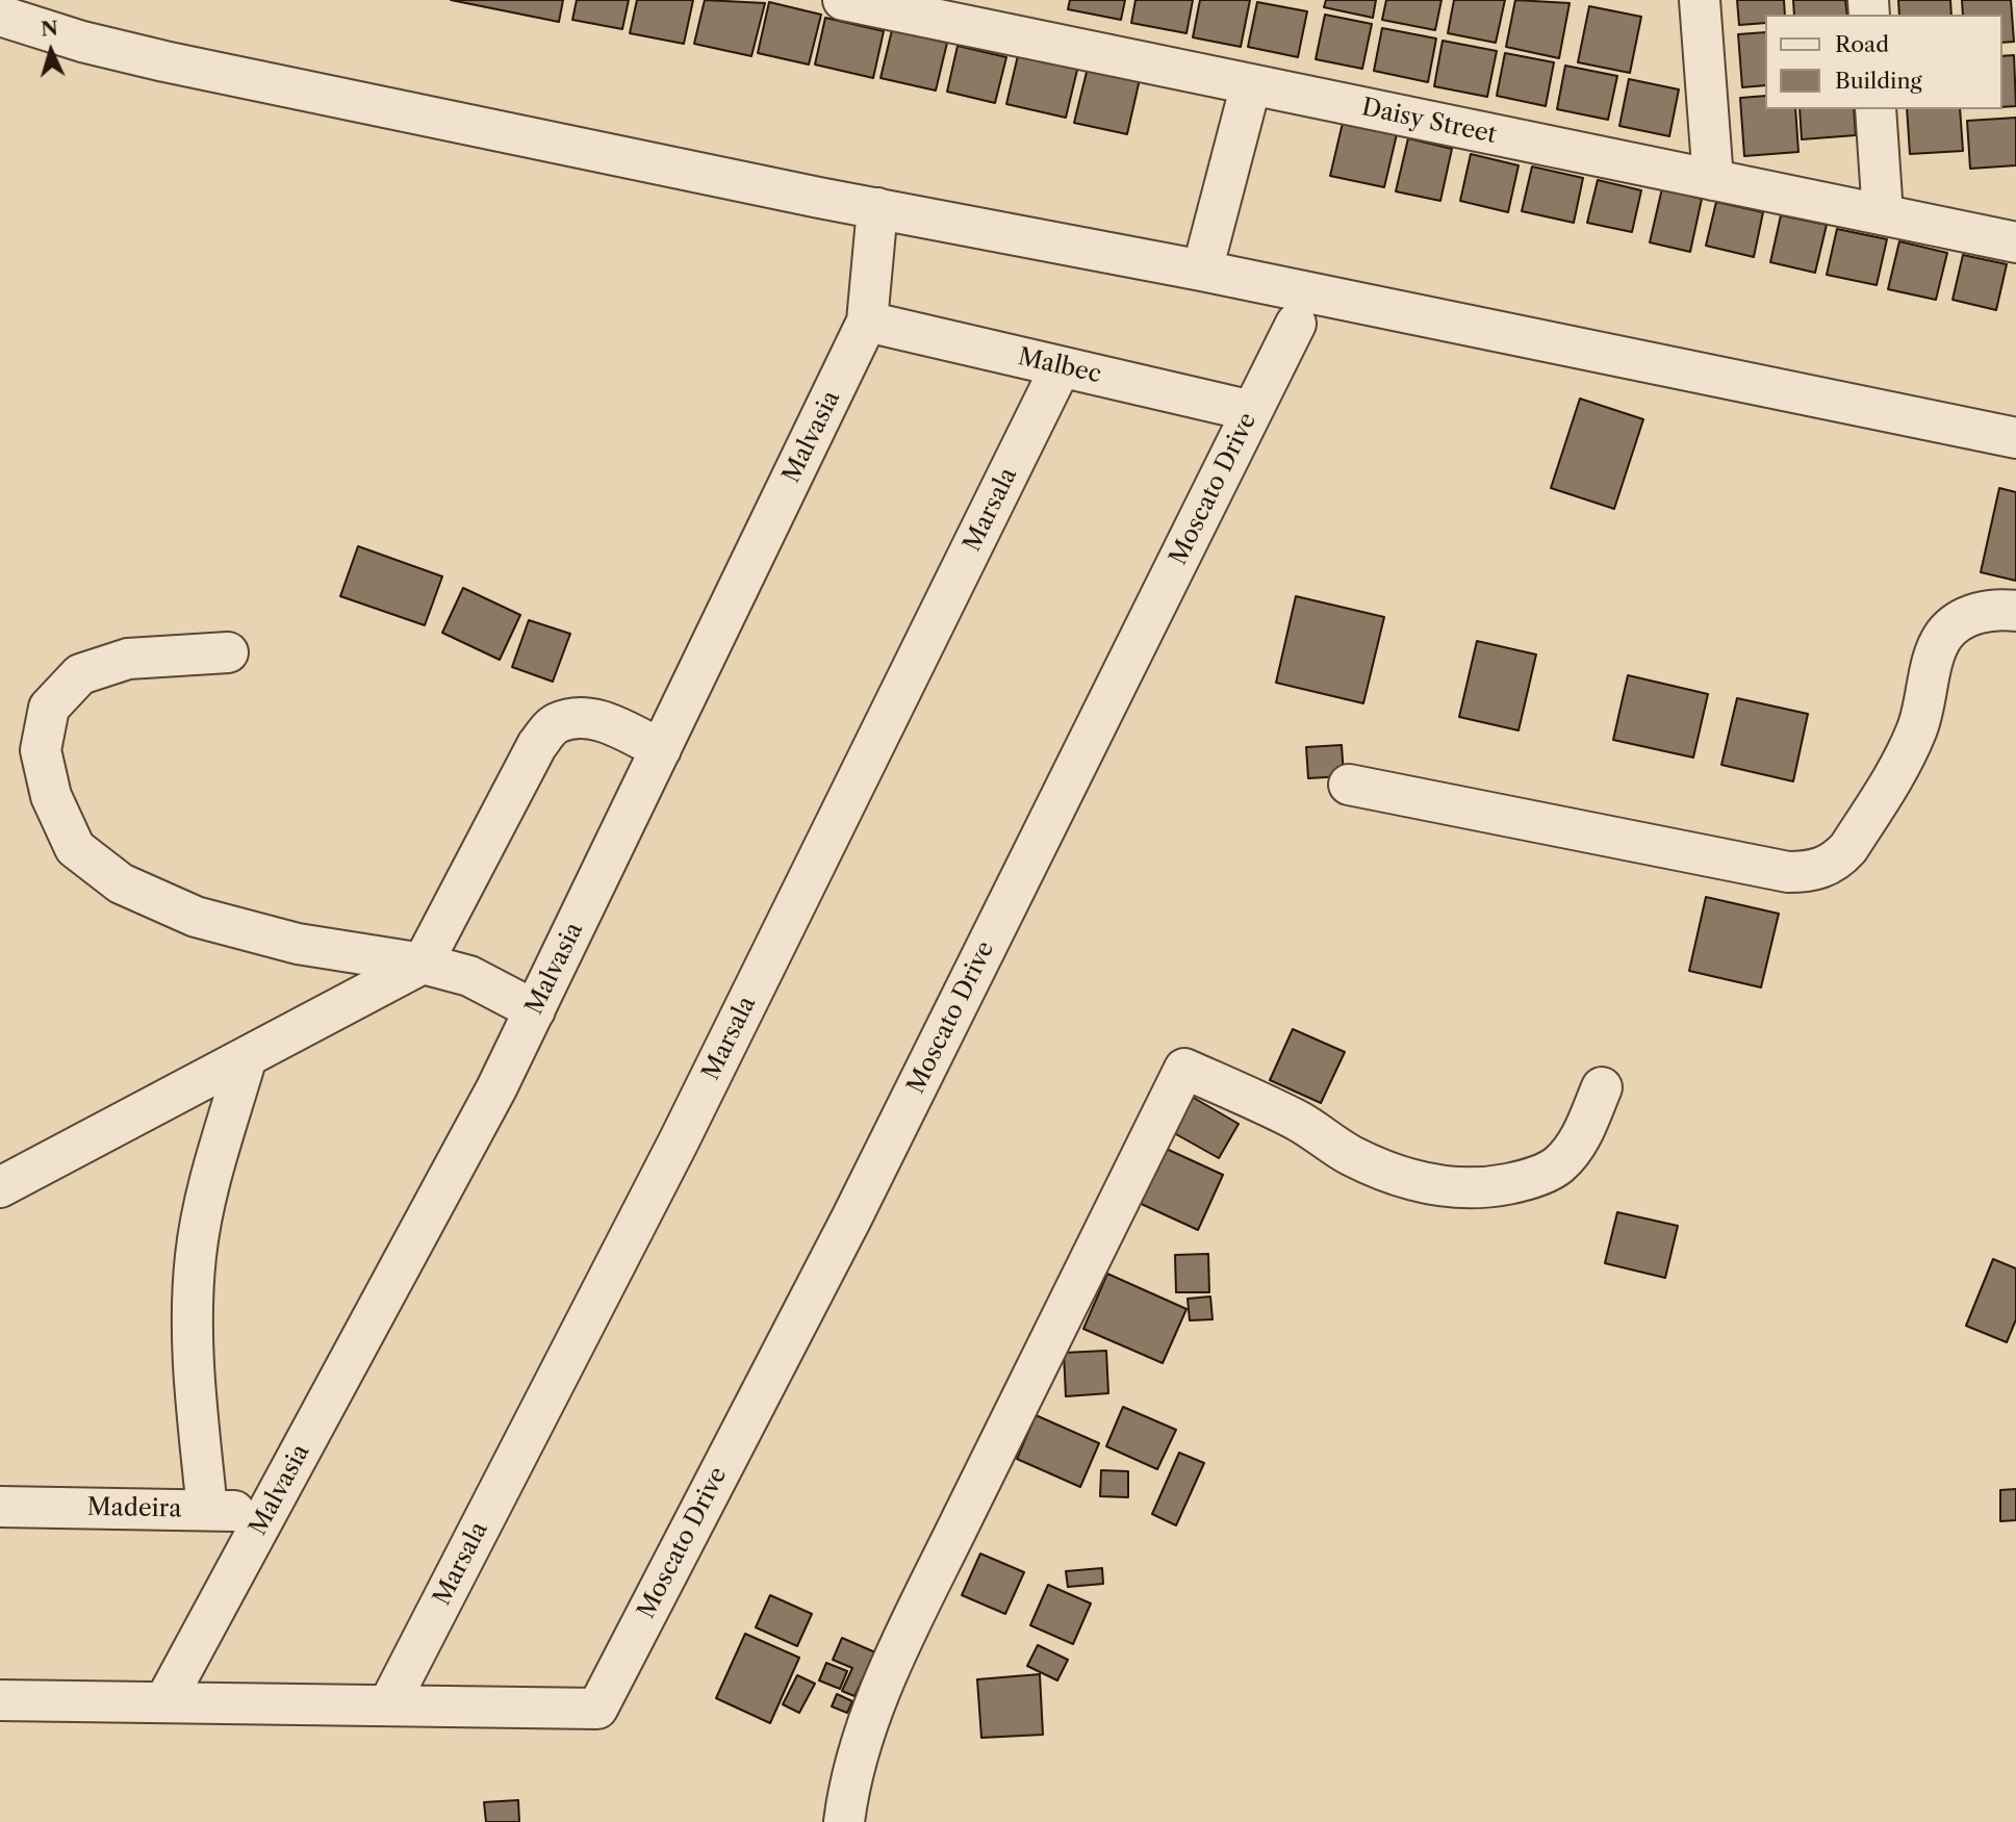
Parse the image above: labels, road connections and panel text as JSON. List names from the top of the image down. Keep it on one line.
{"streets":{"street":["Daisy Street","Malbec","Malvasia","Moscato Drive","Marsala","Madeira"]},"crossings":[["Malbec","Malvasia"],["Malbec","Moscato Drive"],["Malbec","Marsala"],["Malvasia","Madeira"],["Moscato Drive","Marsala"]],"legend":["Road","Building"],"north":"top"}
